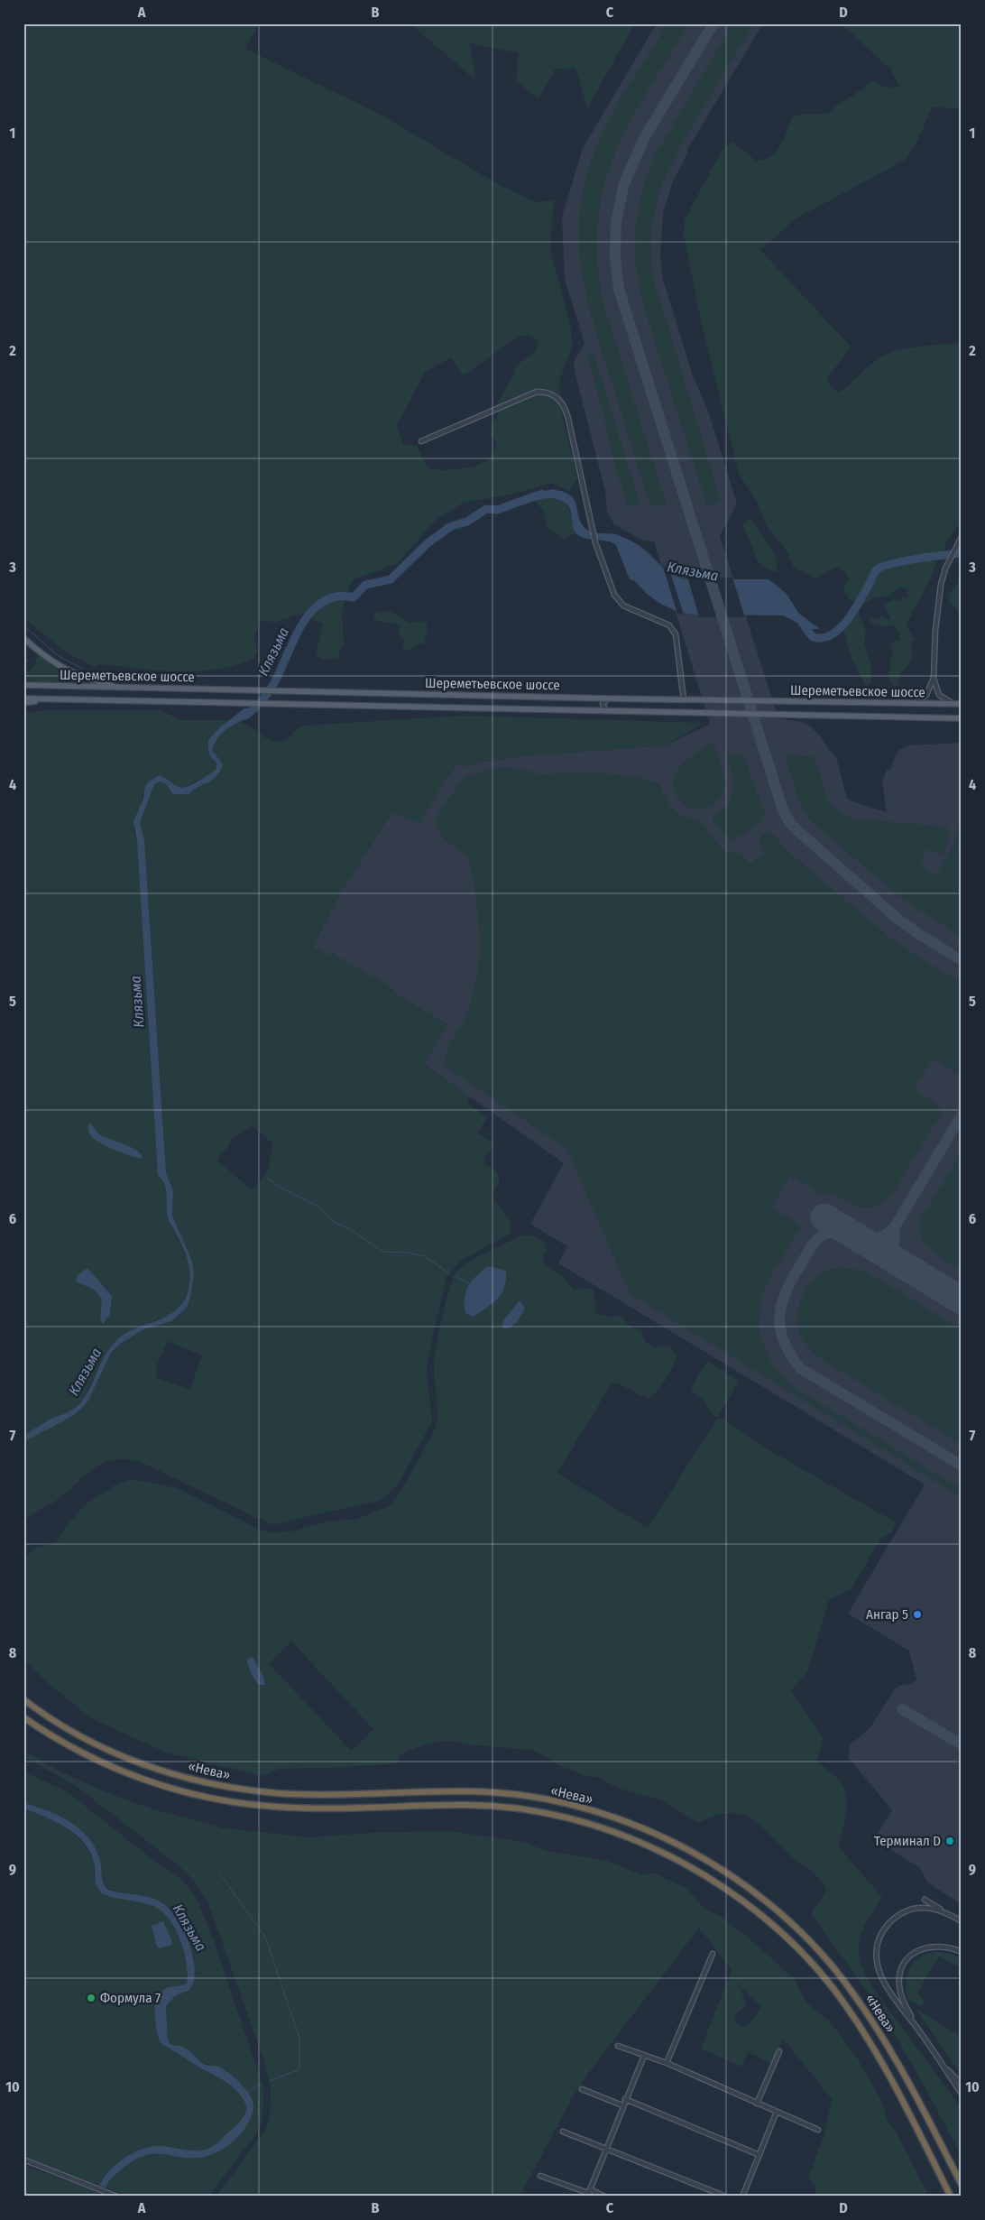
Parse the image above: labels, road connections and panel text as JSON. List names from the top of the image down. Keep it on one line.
{"streets":{"highway":["«Нева»"],"main road":["Шереметьевское шоссе"]},"water":["Клязьма"],"places":["Ангар 5","Терминал D","Формула 7"],"grid":{"columns":["A","B","C","D"],"rows":["1","2","3","4","5","6","7","8","9","10"]}}
